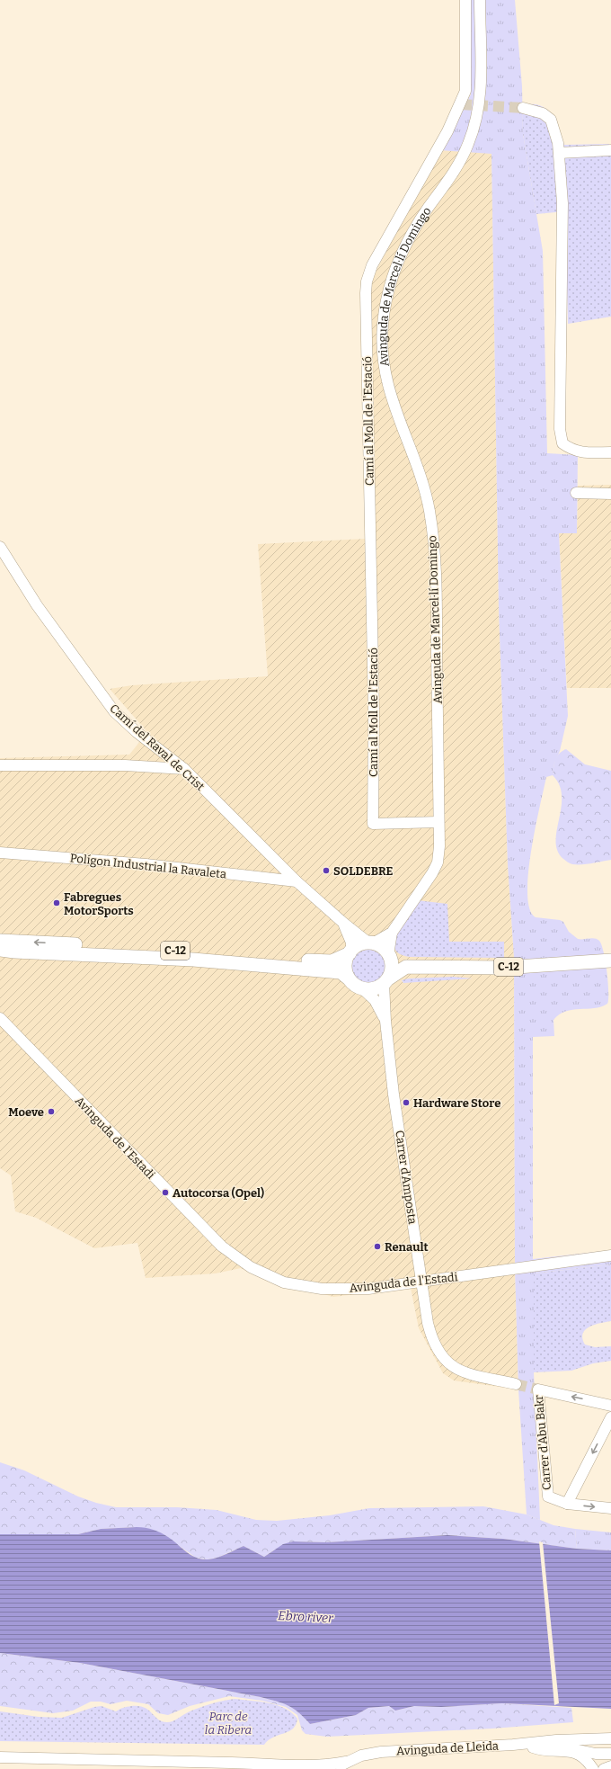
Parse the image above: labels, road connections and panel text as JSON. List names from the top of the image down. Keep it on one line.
{"streets":{"main road":["C-12"],"street":["Avinguda de Marcel·lí Domingo","Camí al Moll de l'Estació","Camí del Raval de Crist","Polígon Industrial la Ravaleta","Avinguda de l'Estadi","Carrer d'Amposta","Carrer d'Abu Bakr","Avinguda de Lleida"]},"crossings":[["Avinguda de Marcel·lí Domingo","Camí al Moll de l'Estació"],["Camí del Raval de Crist","Polígon Industrial la Ravaleta"],["Camí del Raval de Crist","C-12"],["Camí del Raval de Crist","Carrer d'Amposta"],["C-12","Carrer d'Amposta"],["Avinguda de l'Estadi","Carrer d'Amposta"]],"water":["Ebro river"],"parks":["Parc de la Ribera"],"places":["SOLDEBRE","Fabregues MotorSports","Hardware Store","Moeve","Autocorsa (Opel)","Renault"]}
